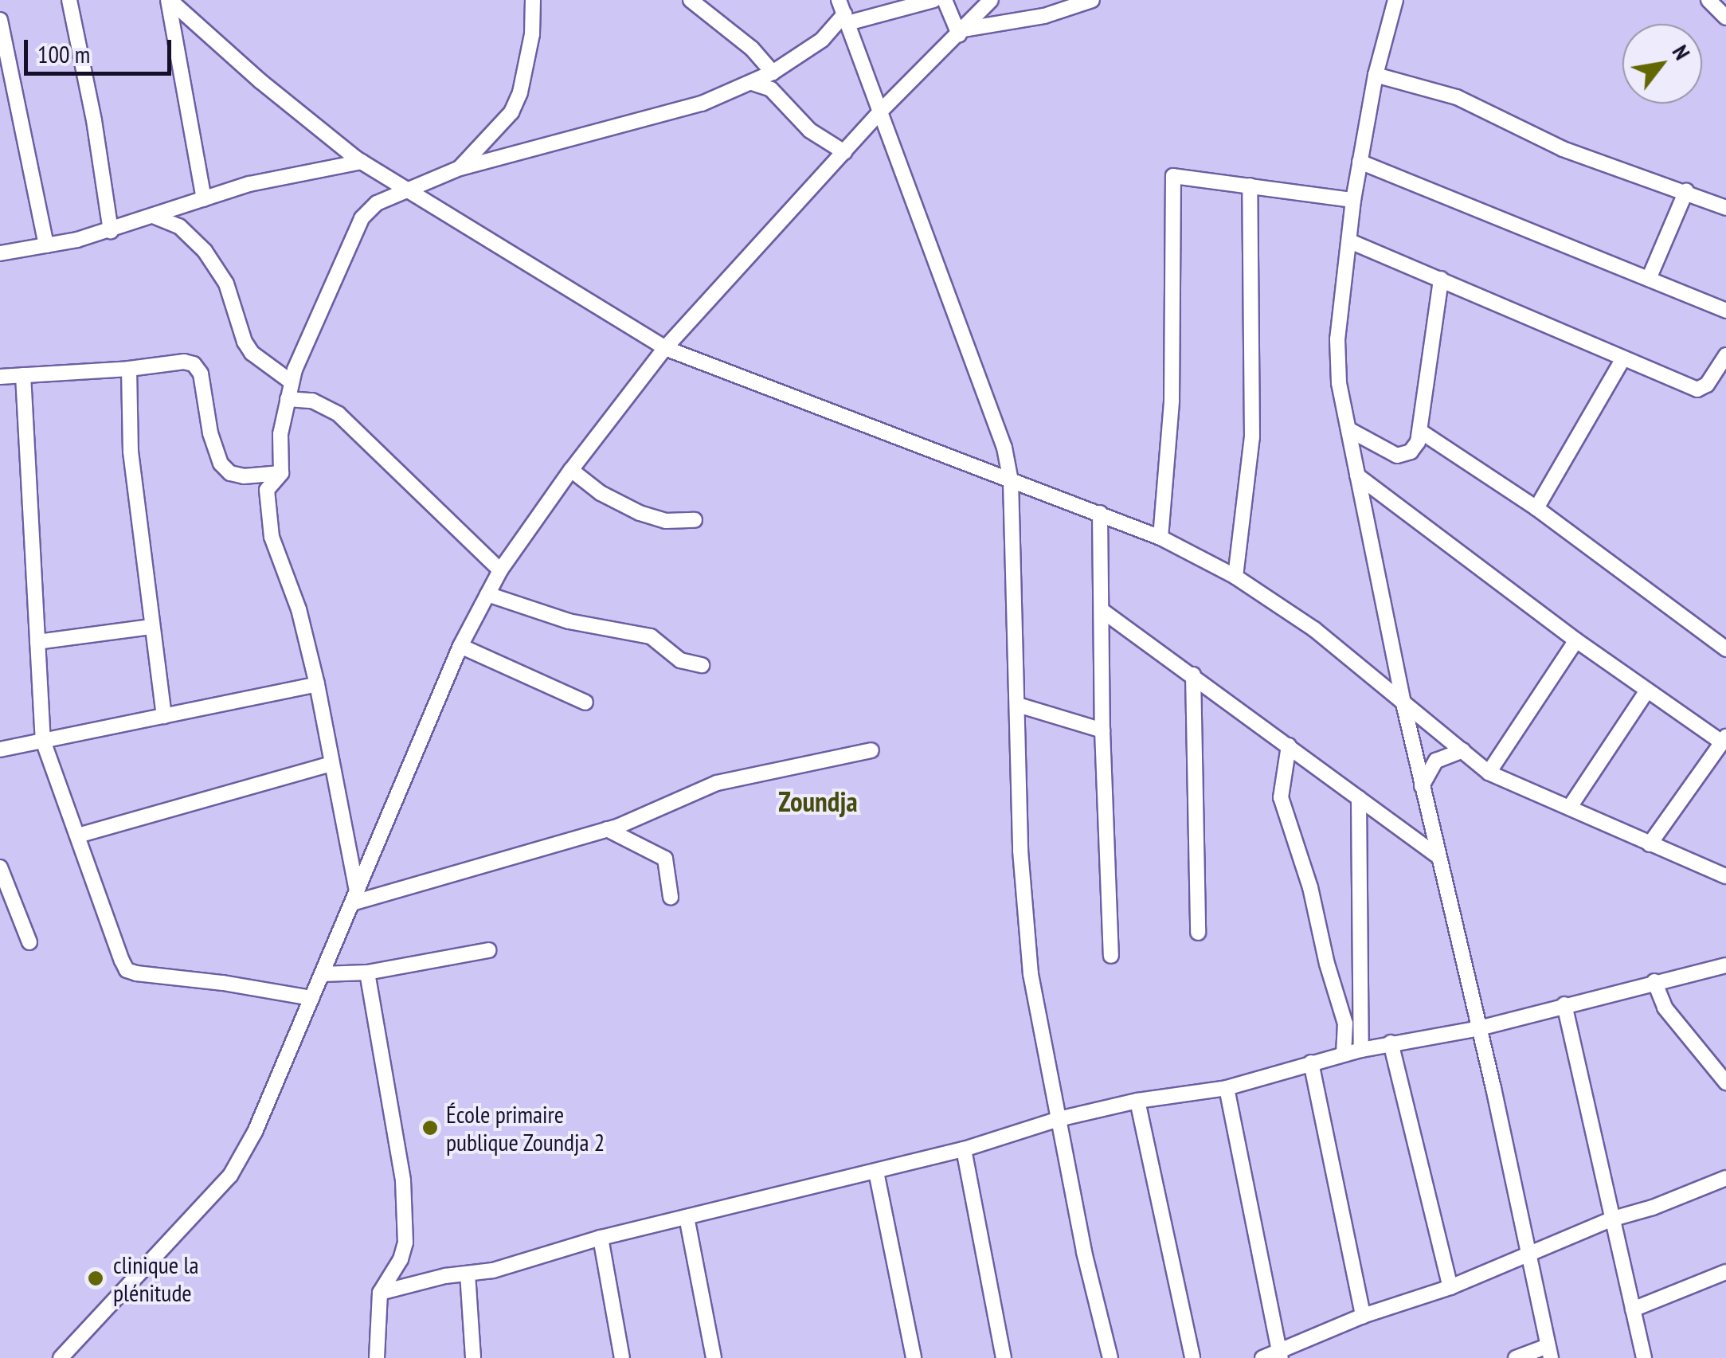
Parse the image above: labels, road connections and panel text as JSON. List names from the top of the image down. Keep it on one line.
{"districts":["Zoundja"],"places":["École primaire publique Zoundja 2","clinique la plénitude"],"scale_bar":"100 m","north":"top right"}
